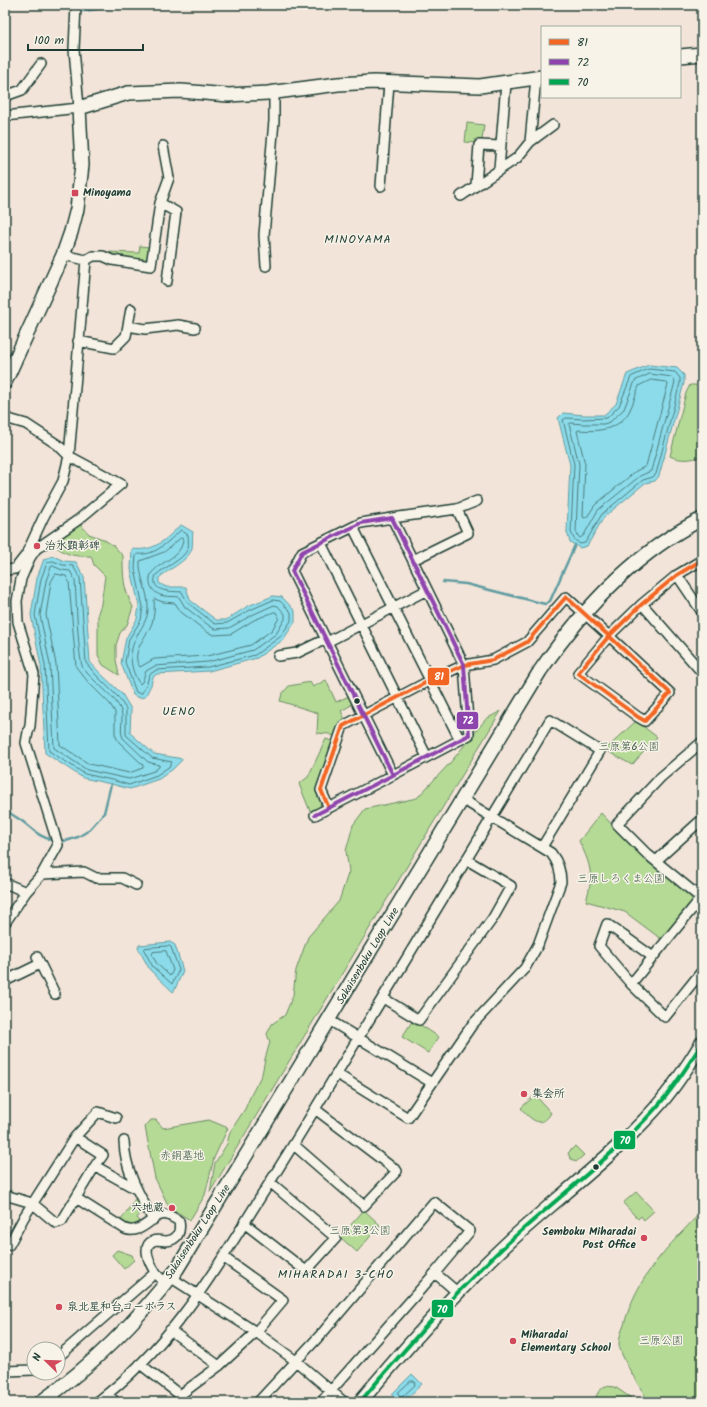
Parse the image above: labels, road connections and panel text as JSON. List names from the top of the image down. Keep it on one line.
{"streets":{"street":["Sakaisenboku Loop Line"]},"districts":["MINOYAMA","UENO","MIHARADAI 3-CHO"],"parks":["三原第6公園","三原しろくま公園","赤銅墓地","三原第3公園","三原公園"],"places":{"transit":["Minoyama"],"other":["治水顕彰碑","集会所","六地蔵","Semboku Miharadai Post Office","泉北星和台コーポラス","Miharadai Elementary School"]},"lines":["transit line 72","transit line 81","transit line 70"],"legend":["81","72","70"],"scale_bar":"100 m","north":"top left"}
